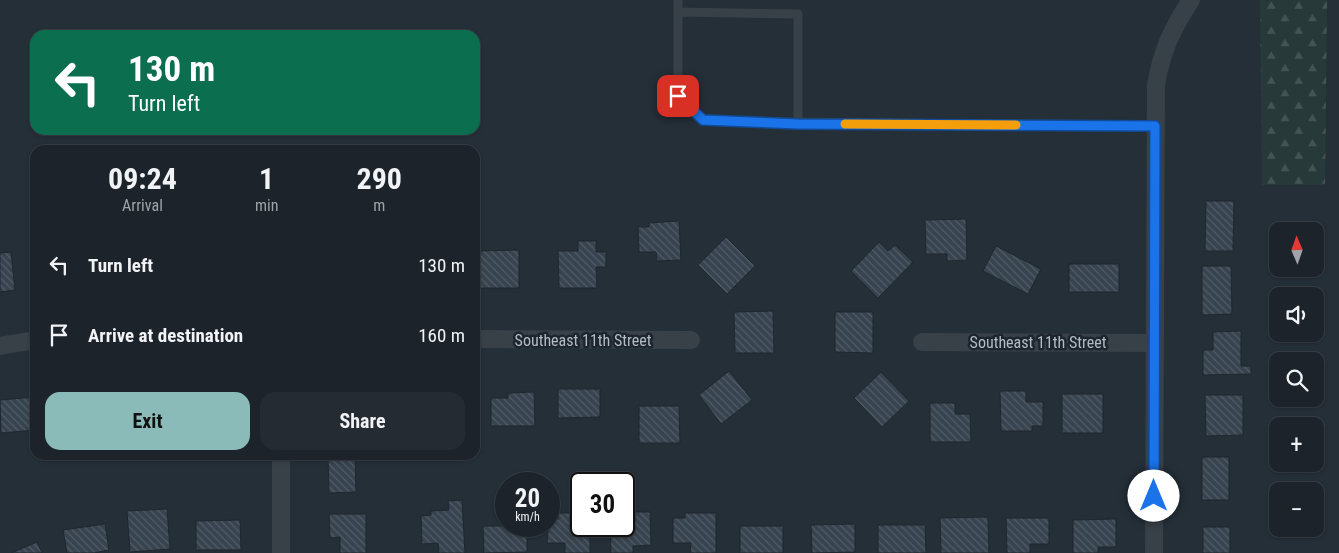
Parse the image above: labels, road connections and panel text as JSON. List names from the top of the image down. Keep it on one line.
{"streets":{"street":["Southeast 11th Street"]},"north":"top","page":{"turn":["130 m","Turn left"],"eta":["09:24","Arrival","1","min","290","m"],"map_buttons":["+","−"],"list":[{"name":"Turn left","value":"130 m"},{"name":"Arrive at destination","value":"160 m"}],"buttons":["Exit","Share"],"speed":"20 km/h","limit":"30"}}
